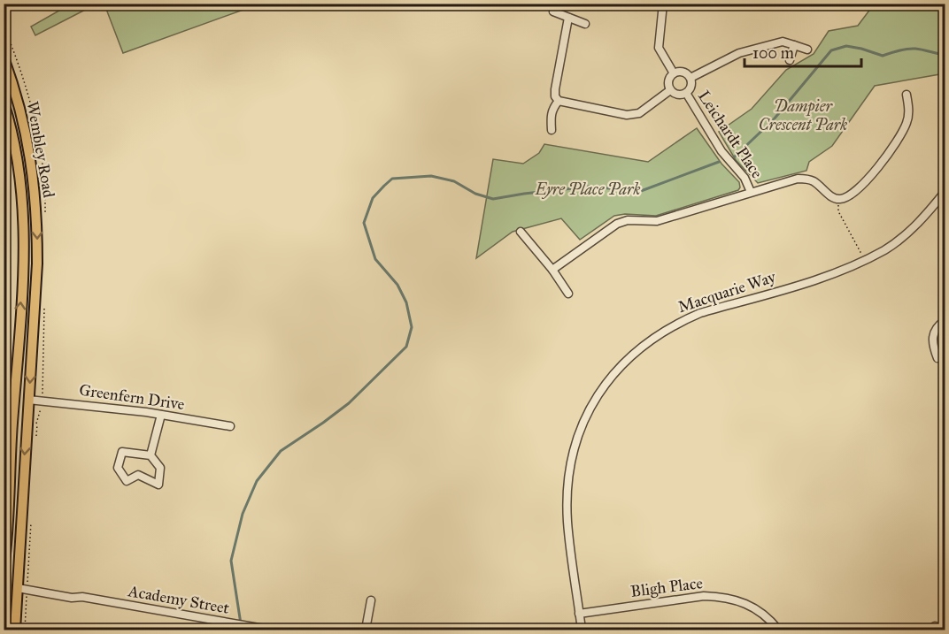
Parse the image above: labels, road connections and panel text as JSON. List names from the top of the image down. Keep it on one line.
{"streets":{"main road":["Wembley Road"],"street":["Leichardt Place","Macquarie Way","Greenfern Drive","Bligh Place","Academy Street"]},"crossings":[["Wembley Road","Greenfern Drive"],["Wembley Road","Academy Street"],["Macquarie Way","Bligh Place"]],"parks":["Dampier Crescent Park","Eyre Place Park"],"scale_bar":"100 m"}
